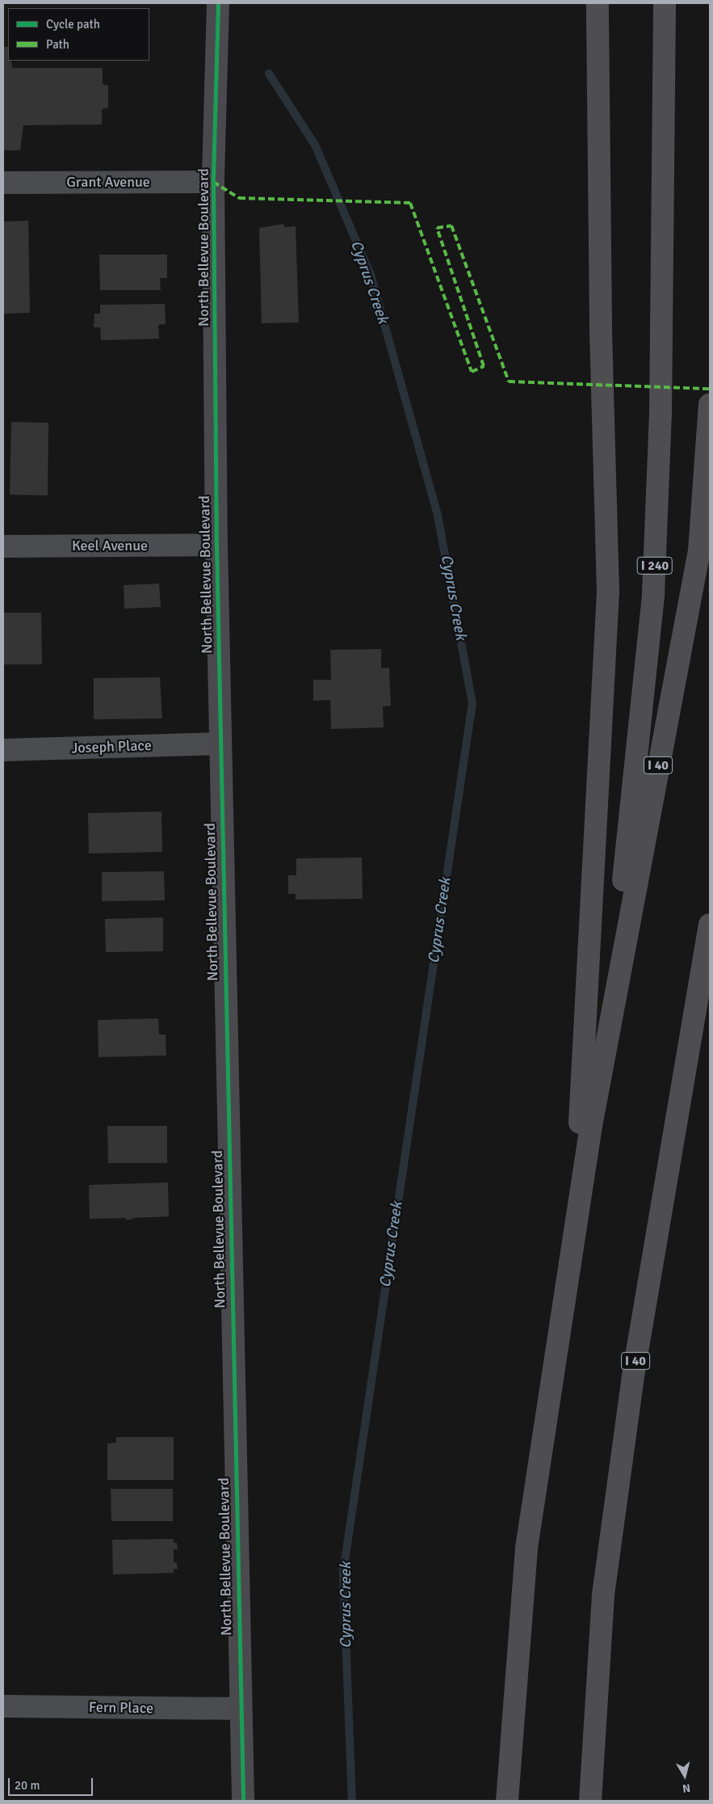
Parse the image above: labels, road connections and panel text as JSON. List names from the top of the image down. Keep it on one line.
{"streets":{"highway":["I 240","I 40"],"street":["Grant Avenue","North Bellevue Boulevard","Keel Avenue","Joseph Place","Fern Place"]},"crossings":[["Grant Avenue","North Bellevue Boulevard"],["North Bellevue Boulevard","Keel Avenue"],["North Bellevue Boulevard","Joseph Place"],["North Bellevue Boulevard","Fern Place"],["I 240","I 40"]],"water":["Cyprus Creek"],"legend":["Cycle path","Path"],"scale_bar":"20 m","north":"bottom"}
